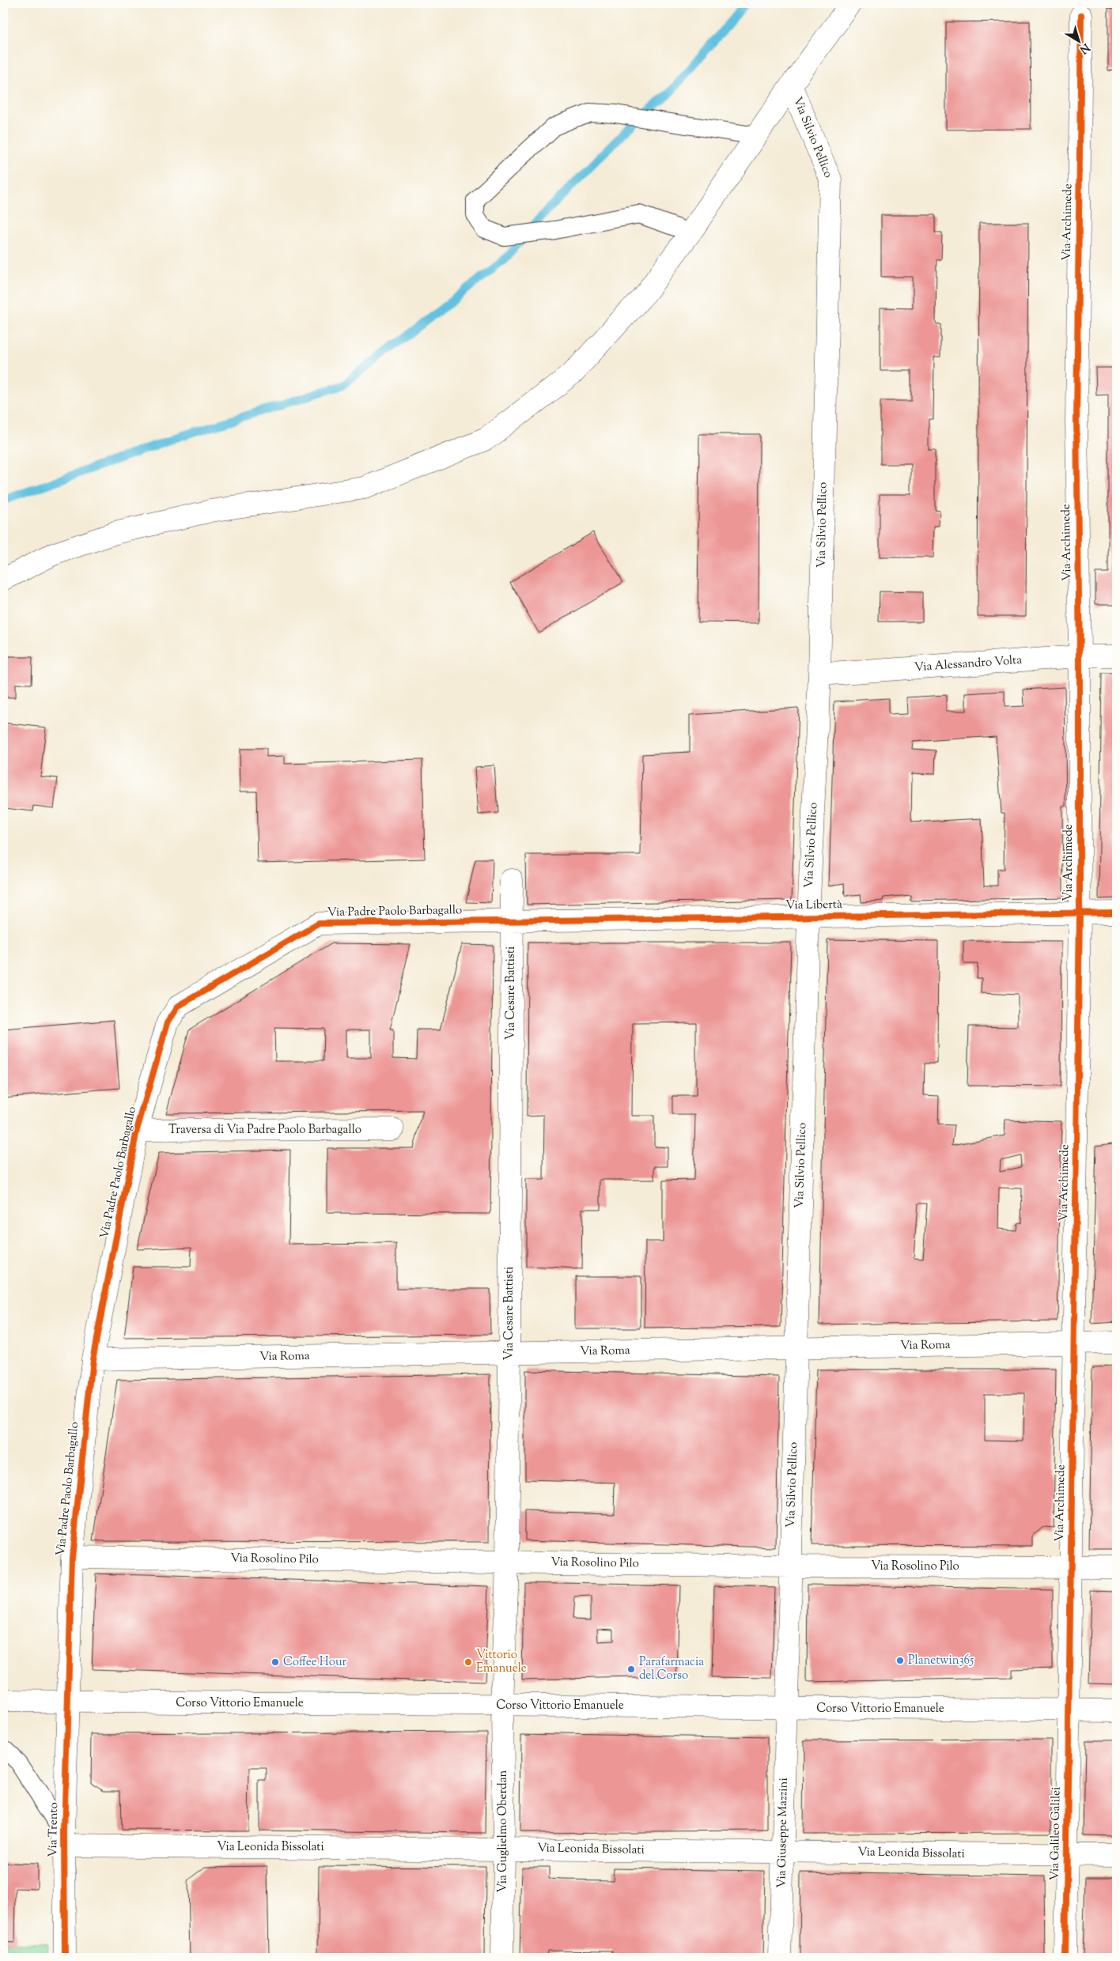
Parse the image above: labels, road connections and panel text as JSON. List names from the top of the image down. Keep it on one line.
{"streets":{"street":["Via Silvio Pellico","Via Archimede","Via Alessandro Volta","Via Libertà","Via Padre Paolo Barbagallo","Via Cesare Battisti","Traversa di Via Padre Paolo Barbagallo","Via Roma","Via Rosolino Pilo","Corso Vittorio Emanuele","Via Trento","Via Guglielmo Oberdan","Via Giuseppe Mazzini","Via Galileo Galilei","Via Leonida Bissolati"]},"crossings":[["Via Silvio Pellico","Via Alessandro Volta"],["Via Silvio Pellico","Via Libertà"],["Via Silvio Pellico","Via Roma"],["Via Silvio Pellico","Via Rosolino Pilo"],["Via Silvio Pellico","Corso Vittorio Emanuele"],["Via Silvio Pellico","Via Giuseppe Mazzini"],["Via Archimede","Via Alessandro Volta"],["Via Archimede","Via Libertà"],["Via Archimede","Via Roma"],["Via Archimede","Via Rosolino Pilo"],["Via Archimede","Corso Vittorio Emanuele"],["Via Archimede","Via Galileo Galilei"],["Via Libertà","Via Padre Paolo Barbagallo"],["Via Libertà","Via Cesare Battisti"],["Via Padre Paolo Barbagallo","Via Cesare Battisti"],["Via Padre Paolo Barbagallo","Traversa di Via Padre Paolo Barbagallo"],["Via Padre Paolo Barbagallo","Via Roma"],["Via Padre Paolo Barbagallo","Via Rosolino Pilo"],["Via Padre Paolo Barbagallo","Corso Vittorio Emanuele"],["Via Padre Paolo Barbagallo","Via Trento"],["Via Cesare Battisti","Via Roma"],["Via Cesare Battisti","Via Rosolino Pilo"],["Via Cesare Battisti","Corso Vittorio Emanuele"],["Via Cesare Battisti","Via Guglielmo Oberdan"],["Corso Vittorio Emanuele","Via Trento"],["Corso Vittorio Emanuele","Via Guglielmo Oberdan"],["Corso Vittorio Emanuele","Via Giuseppe Mazzini"],["Corso Vittorio Emanuele","Via Galileo Galilei"],["Via Trento","Via Leonida Bissolati"],["Via Guglielmo Oberdan","Via Leonida Bissolati"],["Via Giuseppe Mazzini","Via Leonida Bissolati"],["Via Galileo Galilei","Via Leonida Bissolati"]],"places":["Planetwin365","Coffee Hour","Vittorio Emanuele","Parafarmacia del Corso"],"north":"bottom right"}
